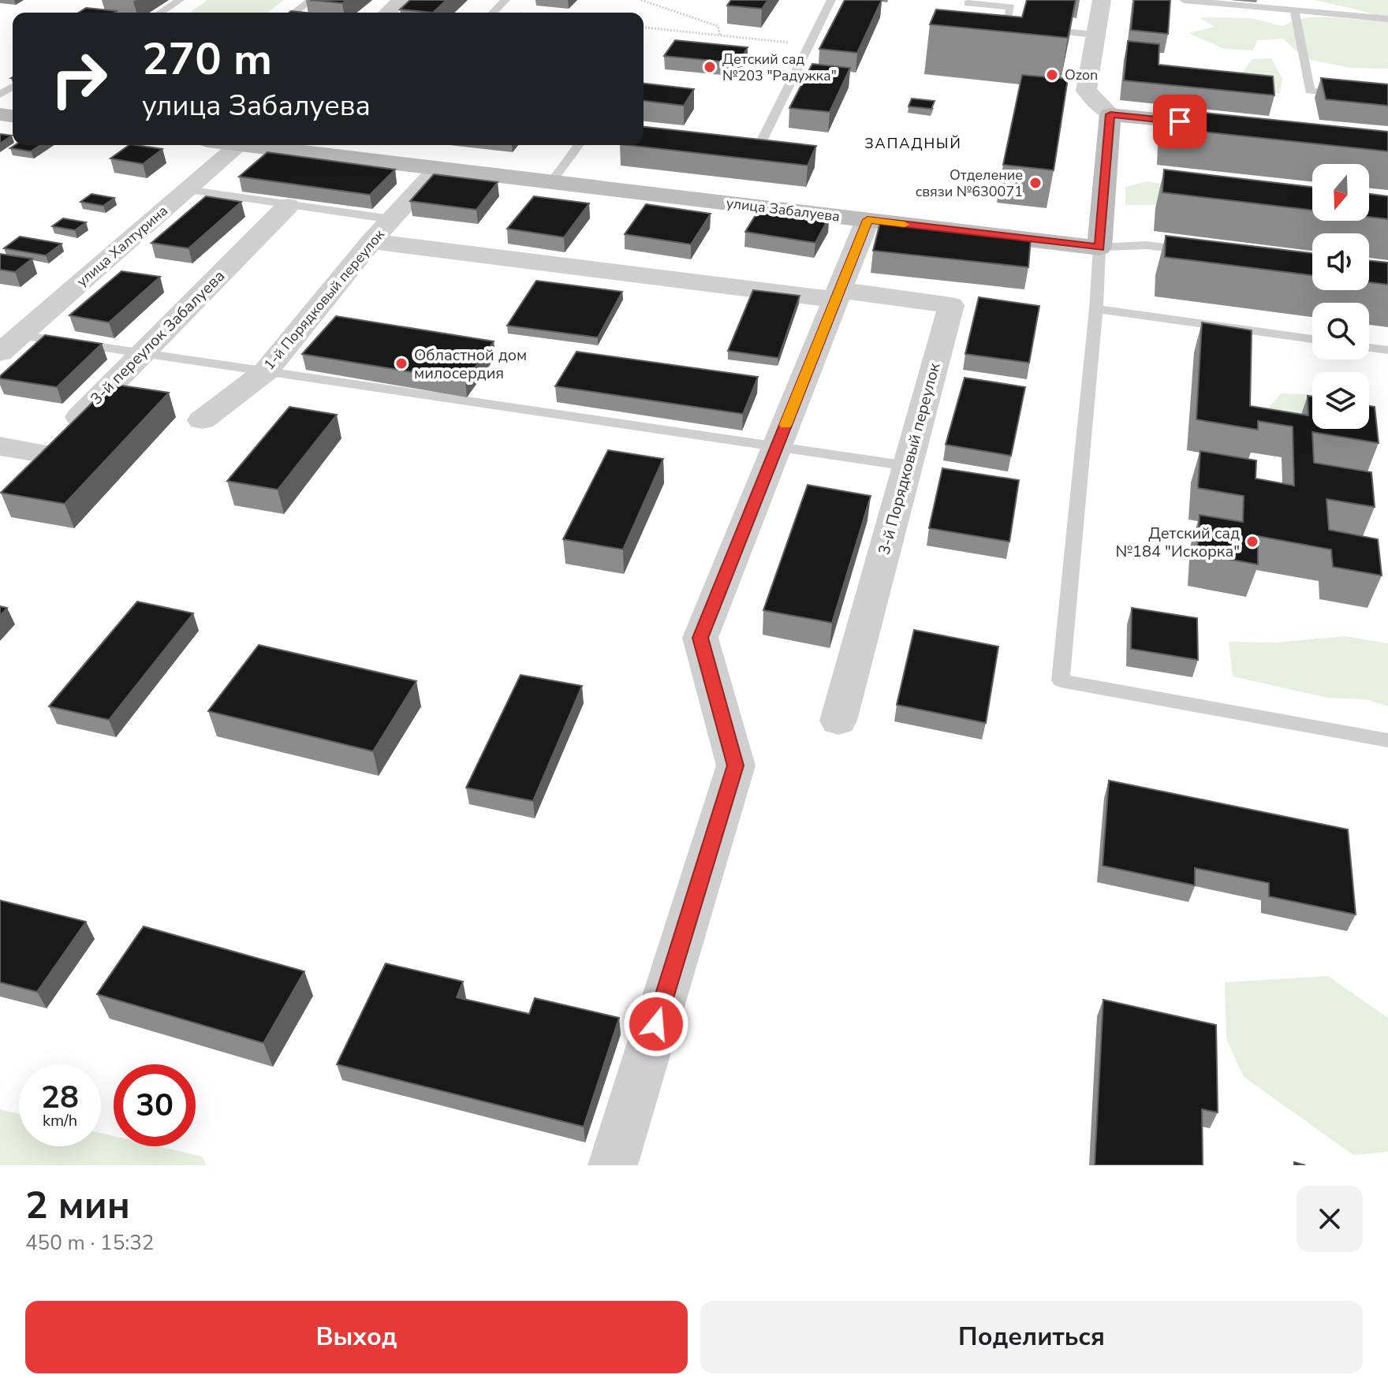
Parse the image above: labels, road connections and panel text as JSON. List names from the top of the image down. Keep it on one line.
{"streets":{"street":["улица Забалуева","улица Халтурина","1-й Порядковый переулок","3-й переулок Забалуева","3-й Порядковый переулок"]},"crossings":[["улица Забалуева","1-й Порядковый переулок"]],"districts":["ЗАПАДНЫЙ"],"places":["Детский сад №203 \"Радужка\"","Ozon","Отделение связи №630071","Областной дом милосердия","Детский сад №184 \"Искорка\""],"north":"bottom","page":{"turn":["270 m","улица Забалуева"],"speed":"28 km/h","limit":"30","heading":["2 мин","450 m · 15:32"],"buttons":["Выход","Поделиться"]}}
